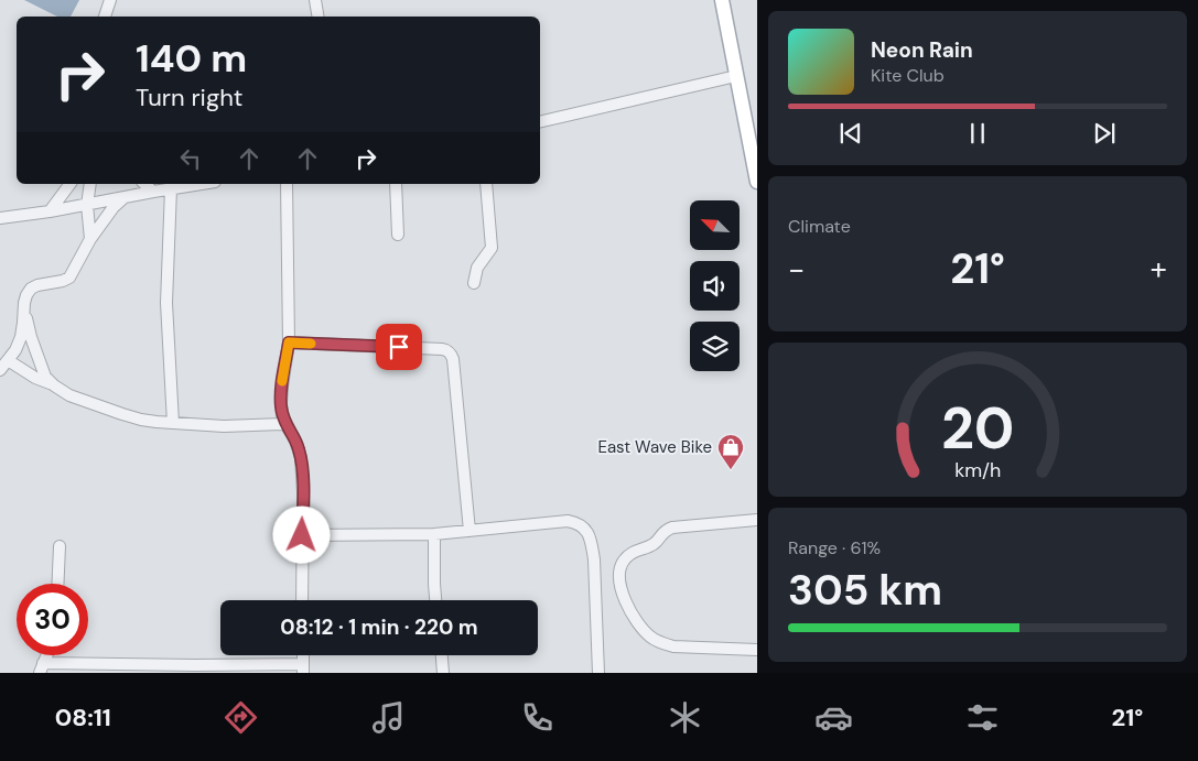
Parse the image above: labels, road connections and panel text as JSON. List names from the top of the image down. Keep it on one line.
{"places":{"shop":["East Wave Bike"]},"north":"top left","page":{"turn":["140 m","Turn right"],"song":["Neon Rain","Kite Club"],"tile":["Climate",["Range · 61%","305 km"]],"heat":["−","21°","+"],"limit":"30","trip":"08:12 · 1 min · 220 m","tabs":["08:11","21°"],"gauge":["20","km/h"]}}
